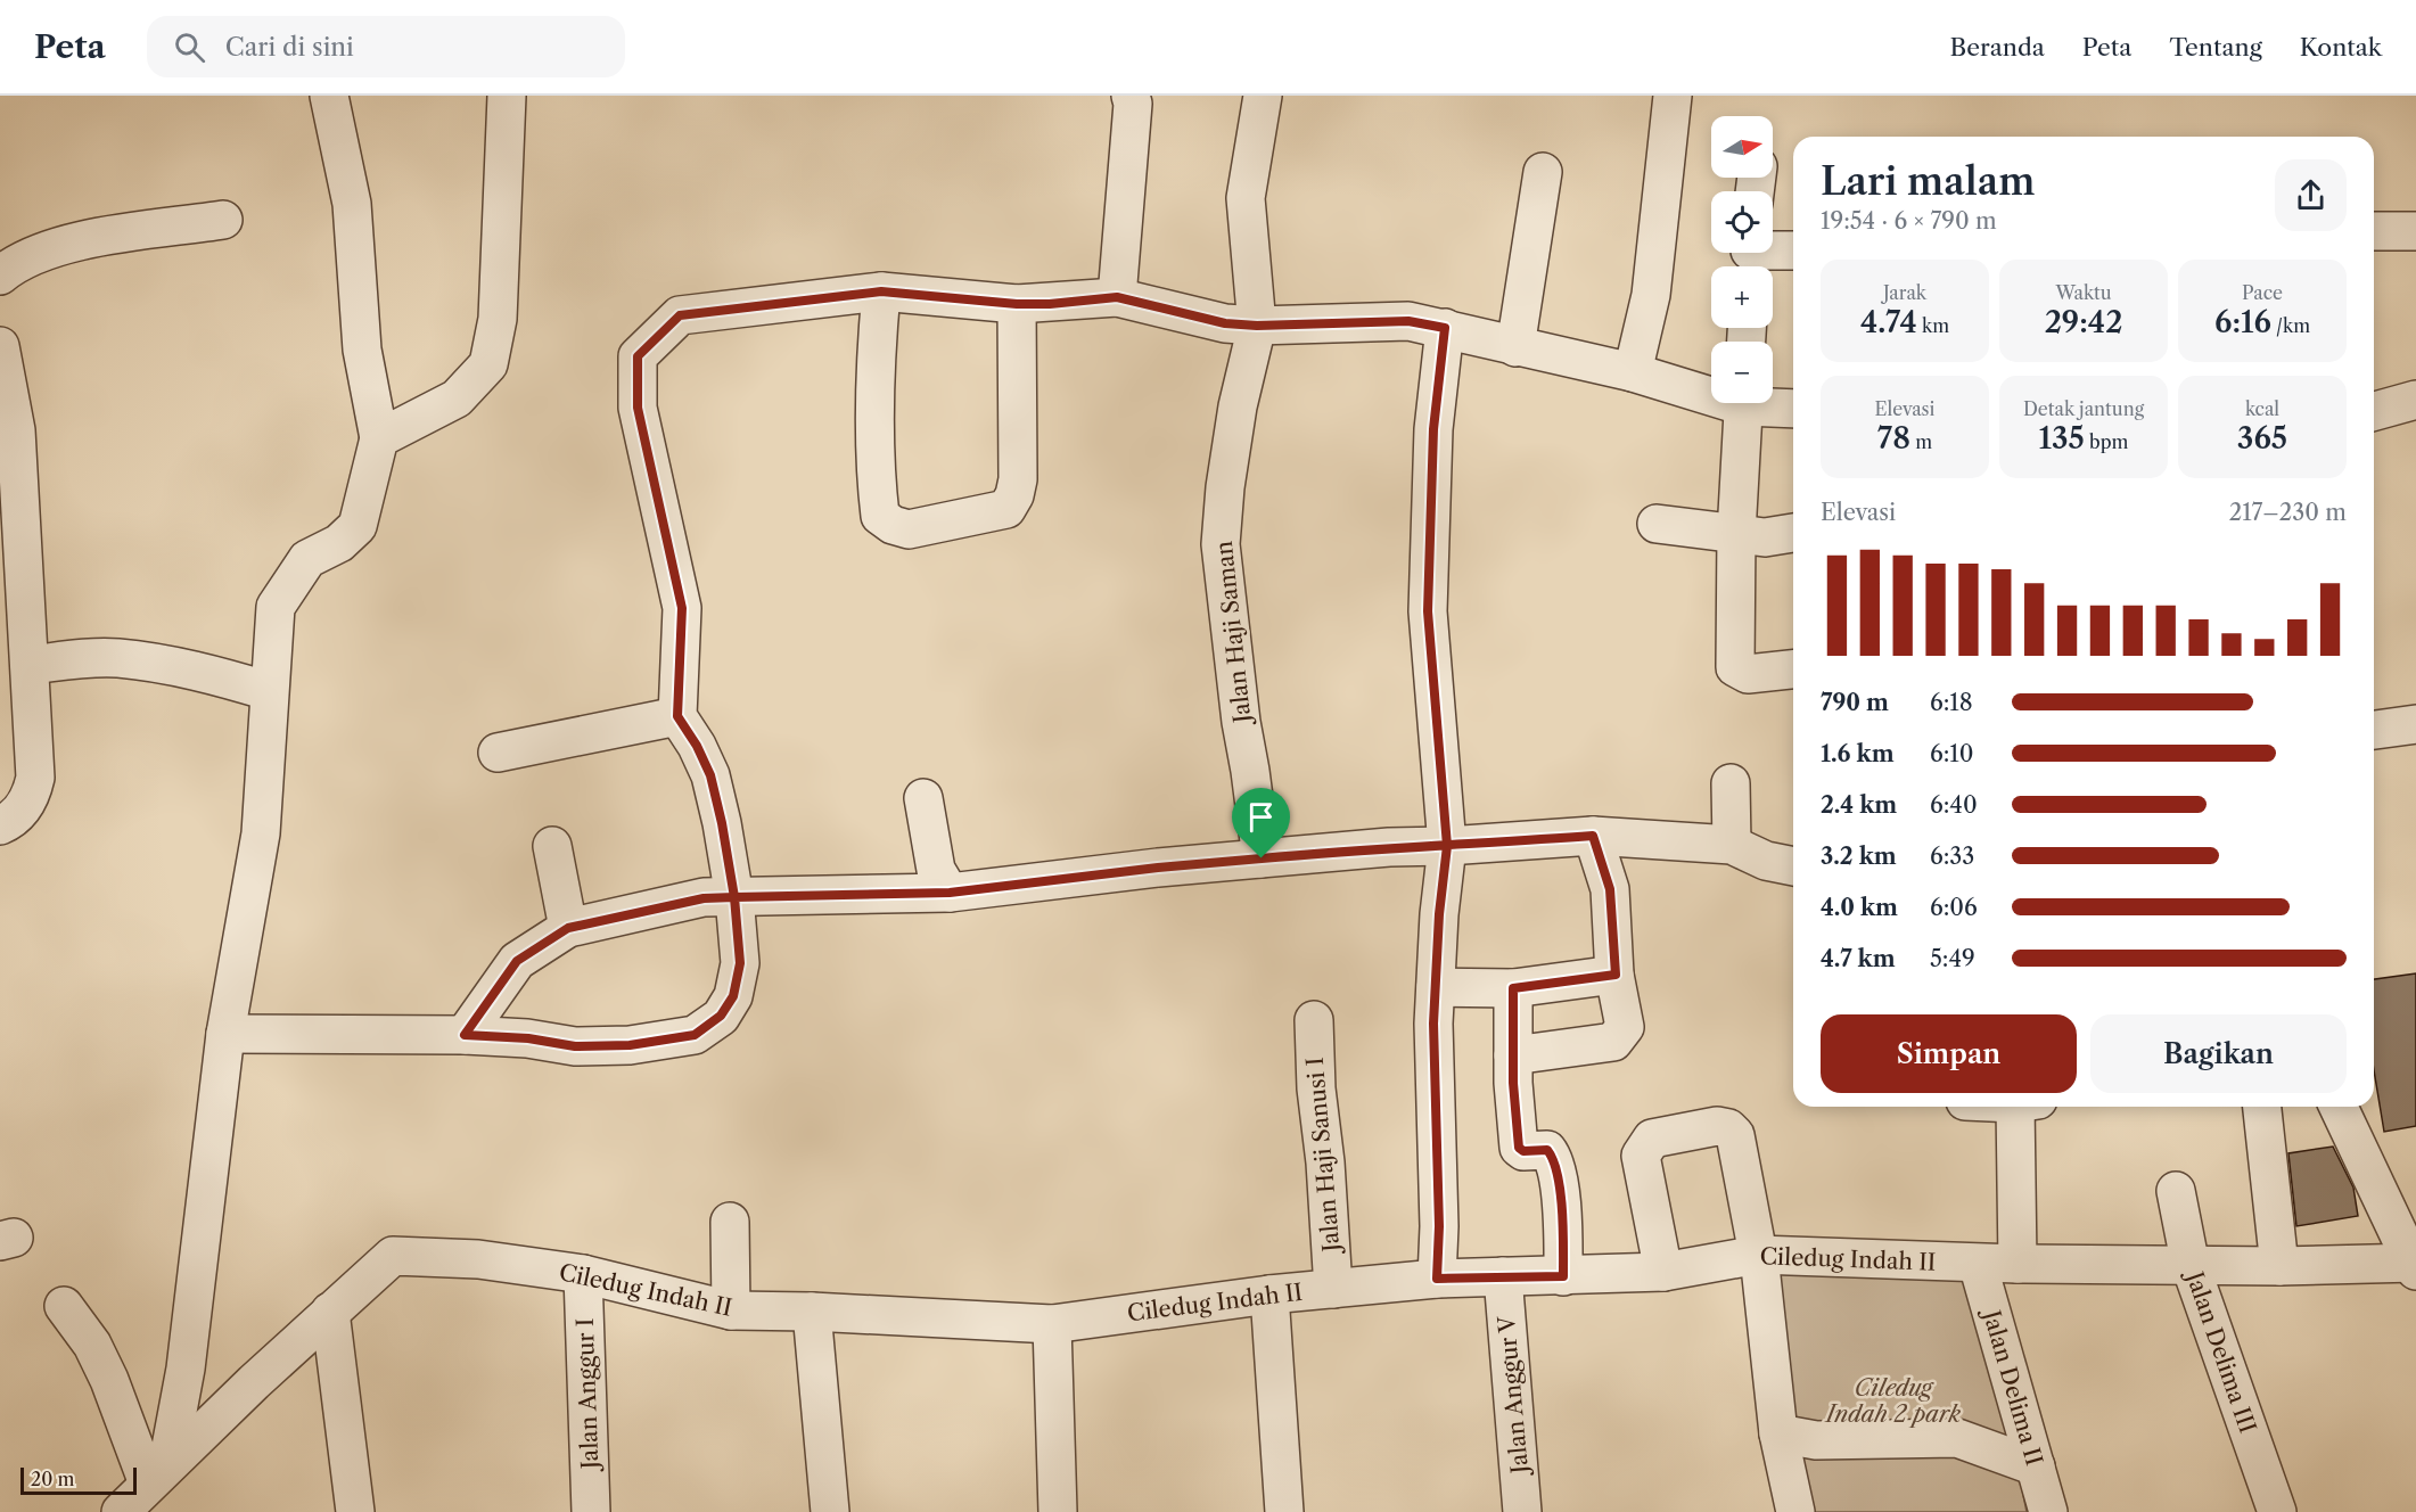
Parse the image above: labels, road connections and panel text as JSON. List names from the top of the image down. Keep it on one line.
{"streets":{"street":["Jalan Haji Saman","Jalan Haji Sanusi I","Ciledug Indah II","Jalan Delima III","Jalan Delima II","Jalan Anggur I","Jalan Anggur V"]},"crossings":[["Jalan Haji Sanusi I","Ciledug Indah II"],["Ciledug Indah II","Jalan Delima III"],["Ciledug Indah II","Jalan Delima II"],["Ciledug Indah II","Jalan Anggur I"],["Ciledug Indah II","Jalan Anggur V"]],"parks":["Ciledug Indah 2 park"],"scale_bar":"20 m","north":"right","page":{"header":"Peta","search":"Cari di sini","nav":["Beranda","Peta","Tentang","Kontak"],"map_buttons":["+","−"],"heading":["Lari malam","19:54 · 6 × 790 m"],"stats":[["Jarak","4.74 km"],["Waktu","29:42"],["Pace","6:16 /km"],["Elevasi","78 m"],["Detak jantung","135 bpm"],["kcal","365"]],"chart":["Elevasi","217–230 m"],"list":[{"name":"790 m","note":"6:18"},{"name":"1.6 km","note":"6:10"},{"name":"2.4 km","note":"6:40"},{"name":"3.2 km","note":"6:33"},{"name":"4.0 km","note":"6:06"},{"name":"4.7 km","note":"5:49"}],"buttons":["Simpan","Bagikan"],"scale":"20 m"}}
